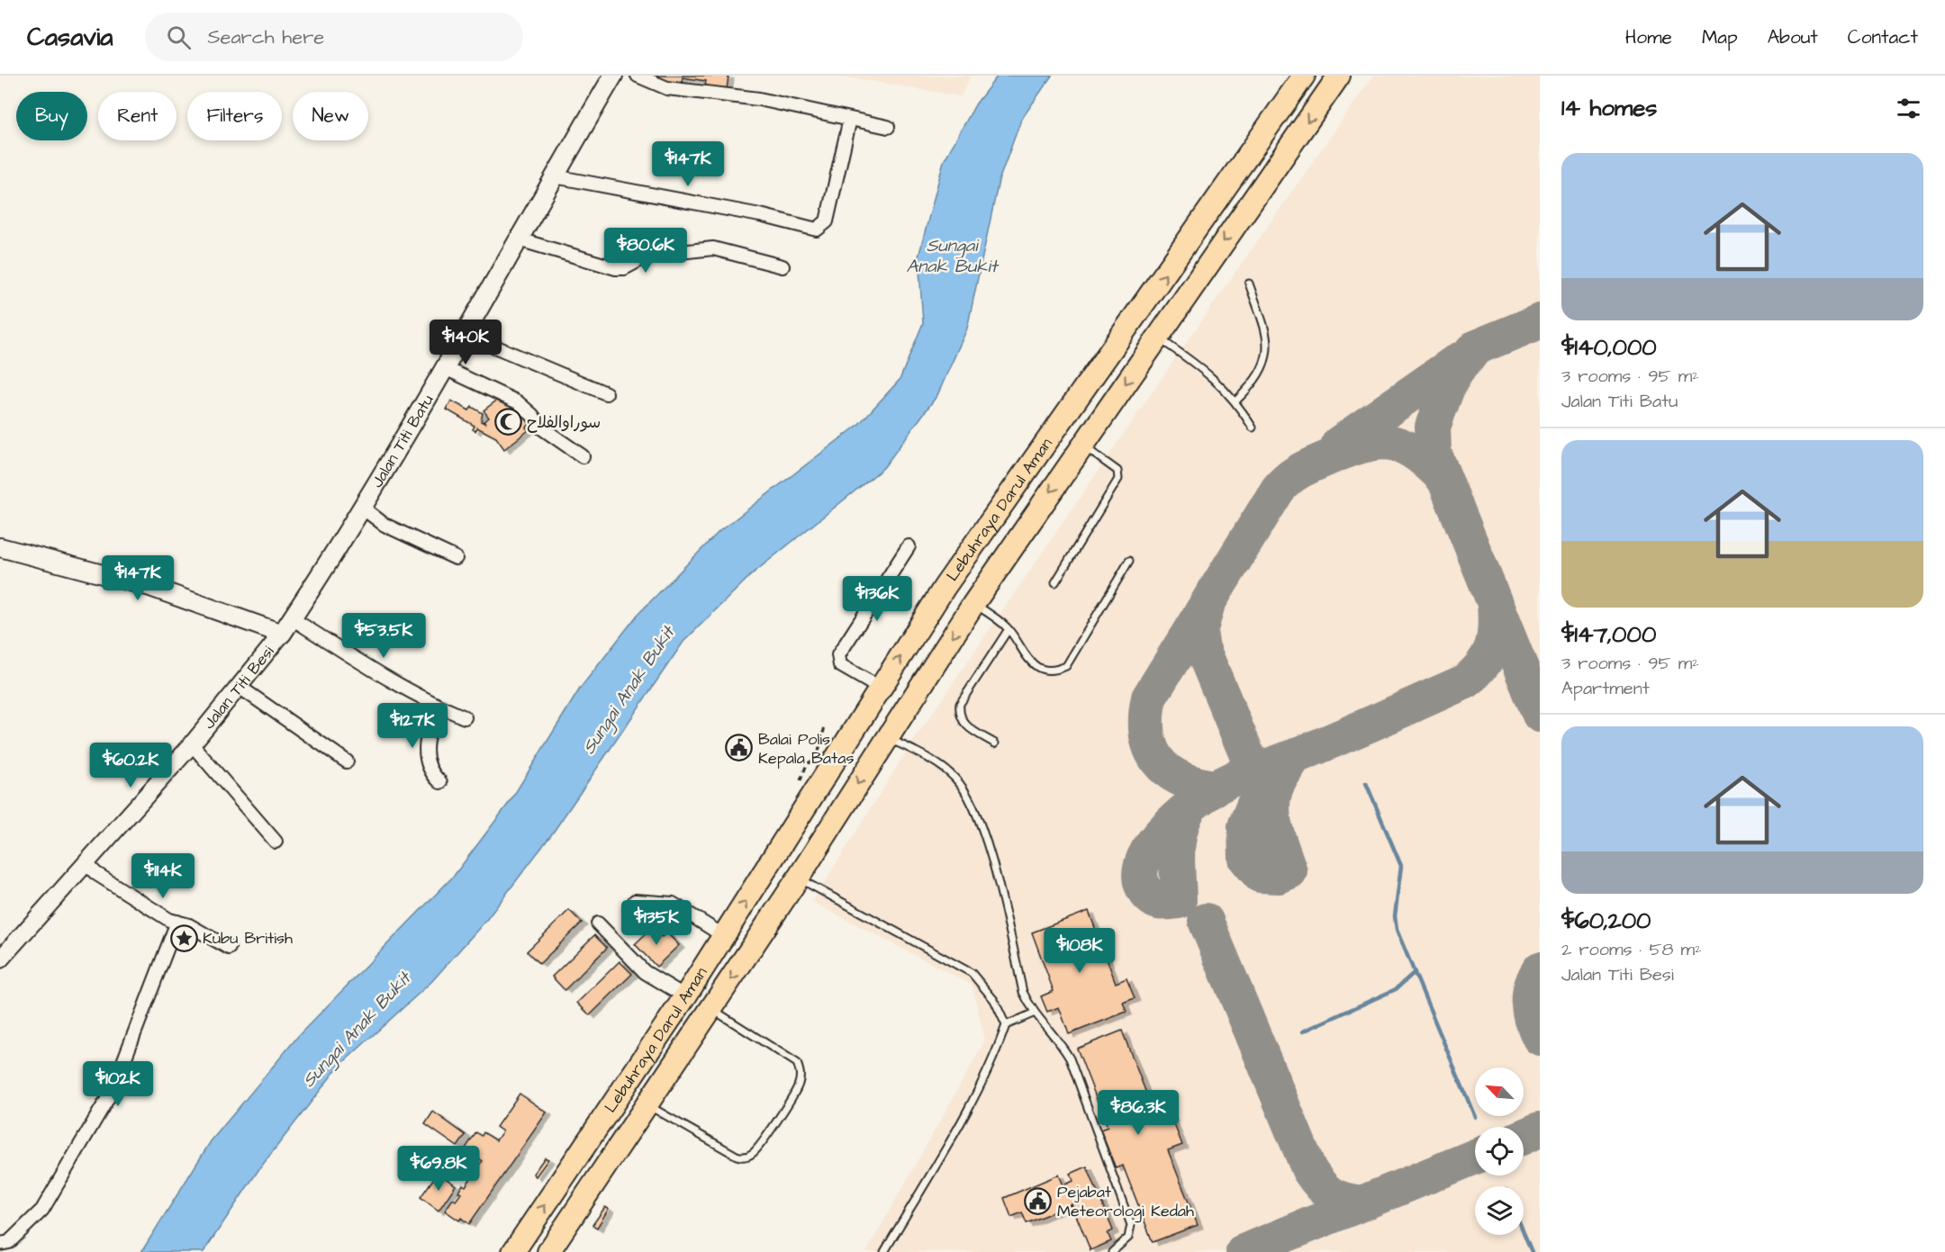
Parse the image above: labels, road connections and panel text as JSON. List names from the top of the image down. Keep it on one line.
{"streets":{"highway":["Lebuhraya Darul Aman"],"main road":["Jalan Titi Batu"],"street":["Jalan Titi Besi"]},"crossings":[["Jalan Titi Batu","Jalan Titi Besi"]],"water":["Sungai Anak Bukit"],"places":{"mosque":["سوراوالفلاح"],"public building":["Balai Polis Kepala Batas","Pejabat Meteorologi Kedah"],"place":["Kubu British"]},"north":"top left","page":{"header":"Casavia","search":"Search here","nav":["Home","Map","About","Contact"],"heading":"14 homes","chip":["Buy","Rent","Filters","New"],"list":[{"name":"$140,000","note":"3 rooms · 95 m² · Jalan Titi Batu"},{"name":"$147,000","note":"3 rooms · 95 m² · Apartment"},{"name":"$60,200","note":"2 rooms · 58 m² · Jalan Titi Besi"}],"price":["$147K","$80.6K","$140K","$147K","$136K","$53.5K","$127K","$60.2K","$114K","$135K","$108K","$102K","$86.3K","$69.8K"]}}
